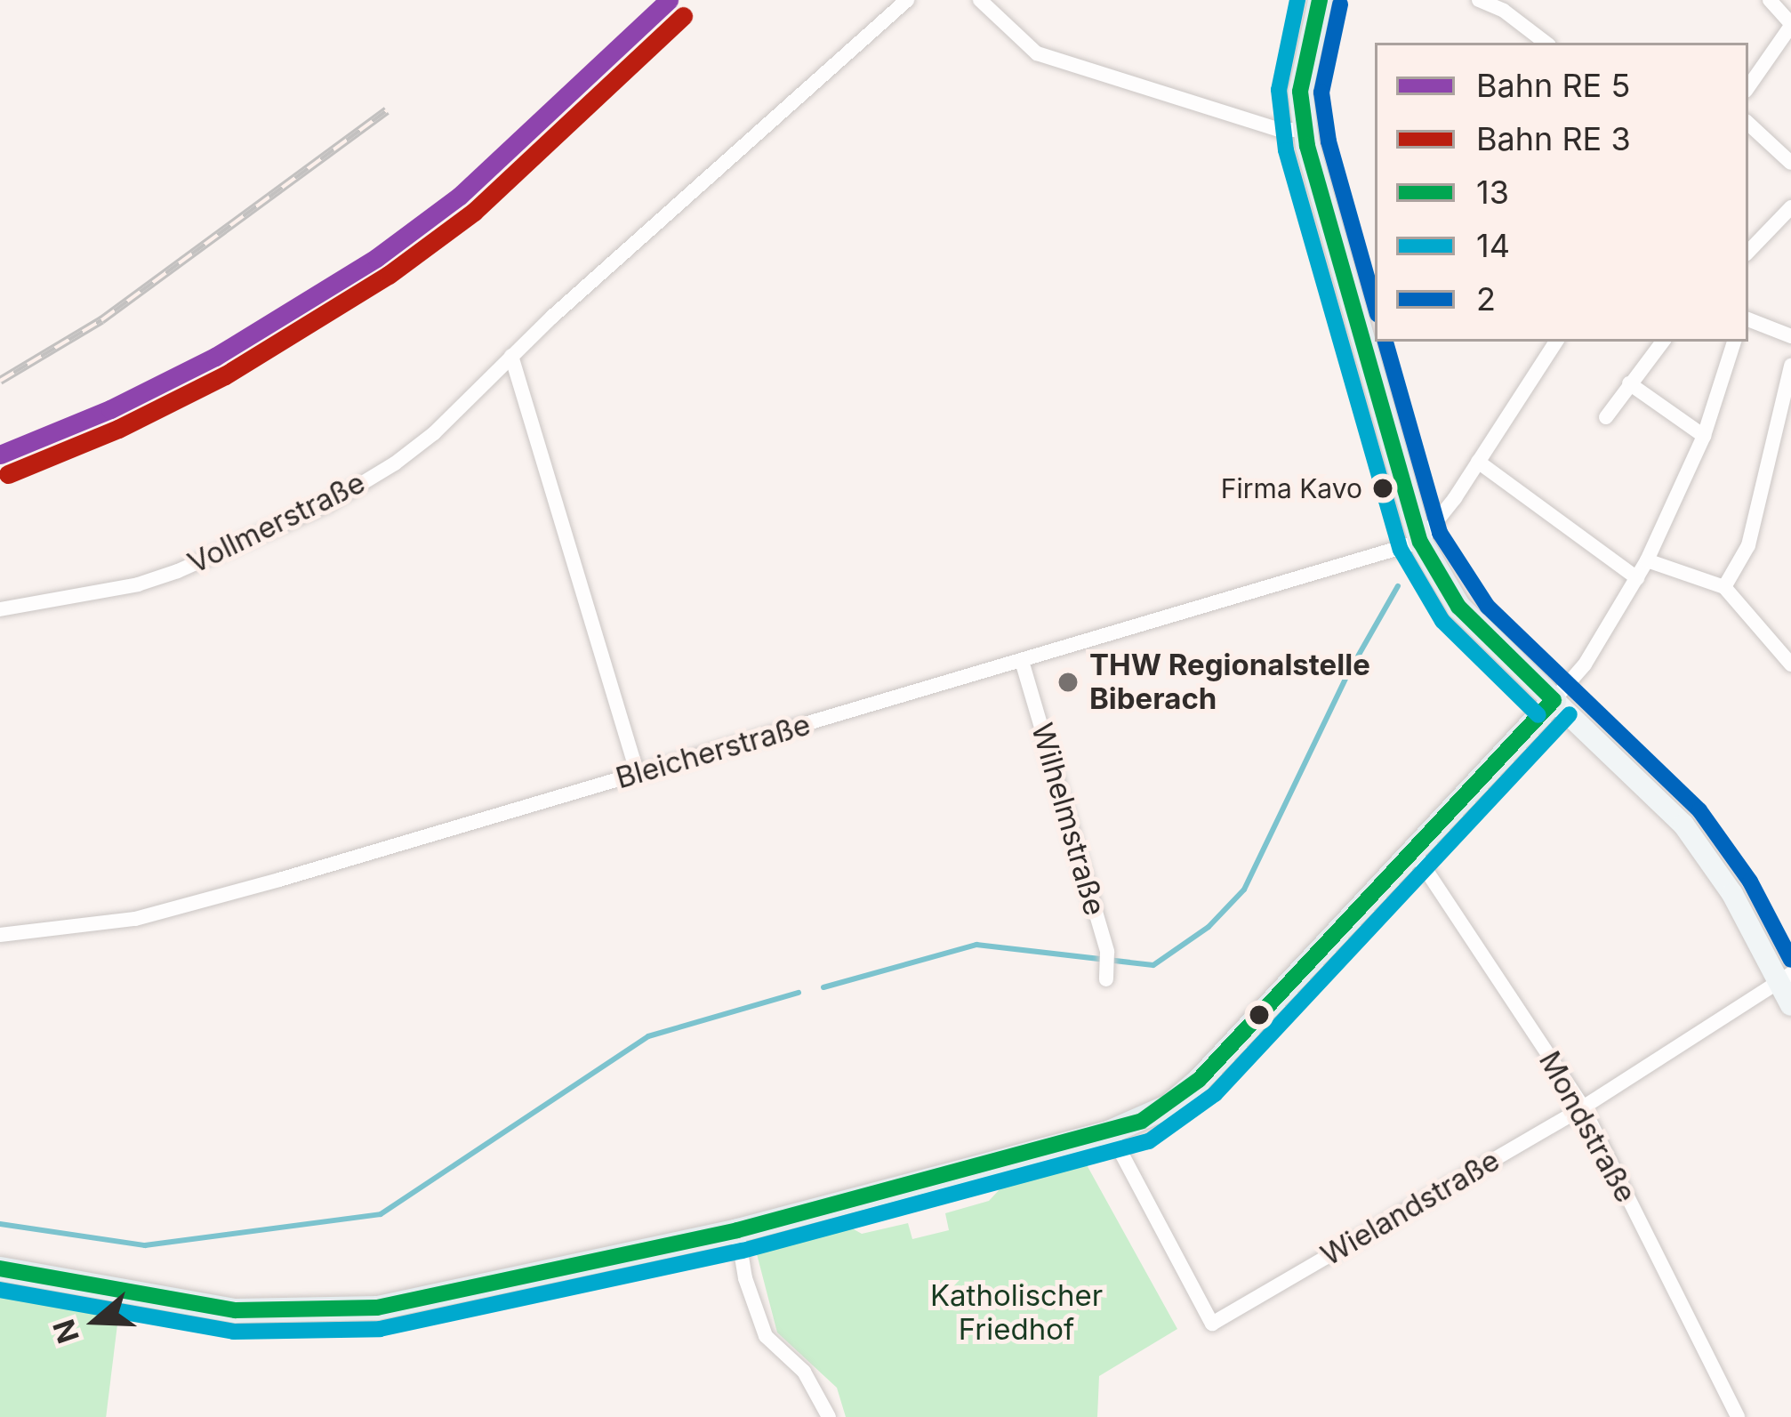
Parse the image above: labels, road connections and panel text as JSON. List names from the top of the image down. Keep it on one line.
{"streets":{"street":["Vollmerstraße","Bleicherstraße","Wilhelmstraße","Mondstraße","Wielandstraße"]},"crossings":[["Bleicherstraße","Wilhelmstraße"],["Mondstraße","Wielandstraße"]],"parks":["Katholischer Friedhof"],"places":["Firma Kavo","THW Regionalstelle Biberach"],"lines":["transit line 13","transit line 14","transit line 2"],"legend":["Bahn RE 5","Bahn RE 3","13","14","2"],"north":"left"}
